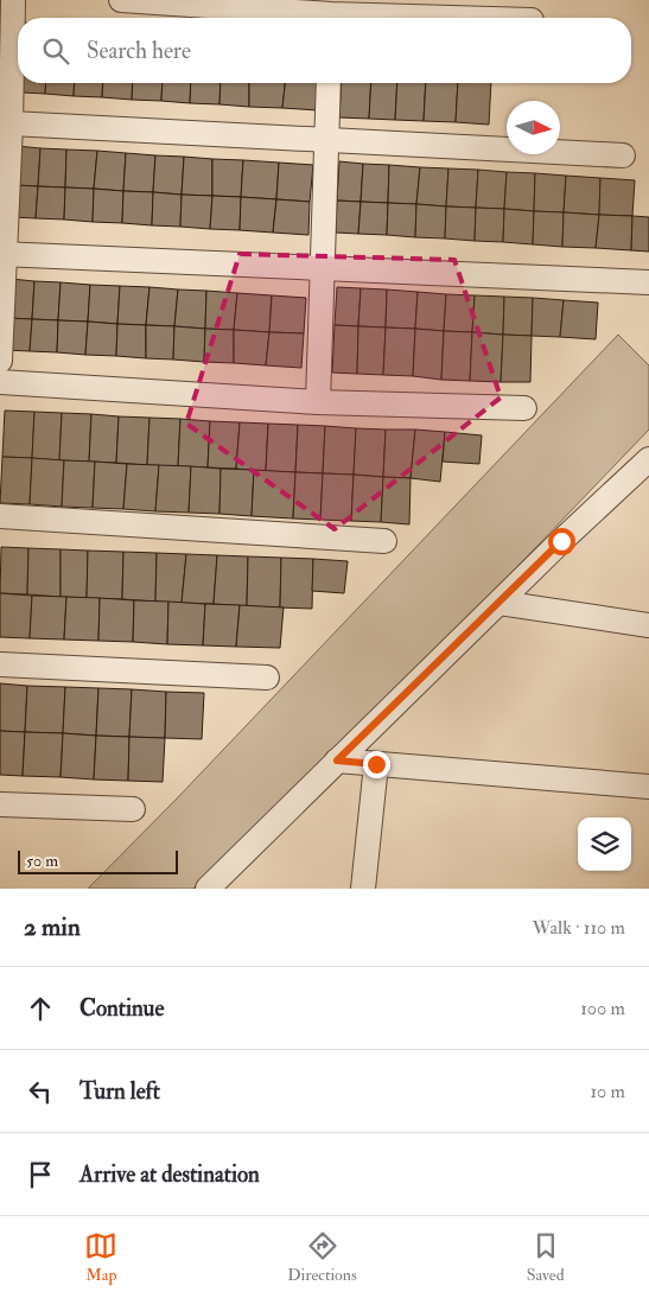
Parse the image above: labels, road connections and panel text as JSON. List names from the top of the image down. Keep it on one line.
{"scale_bar":"50 m","north":"right","page":{"search":"Search here","scale":"50 m","heading":["2 min","Walk · 110 m"],"list":[["Continue","100 m"],["Turn left","10 m"],"Arrive at destination"],"nav":["Map","Directions","Saved"]}}
